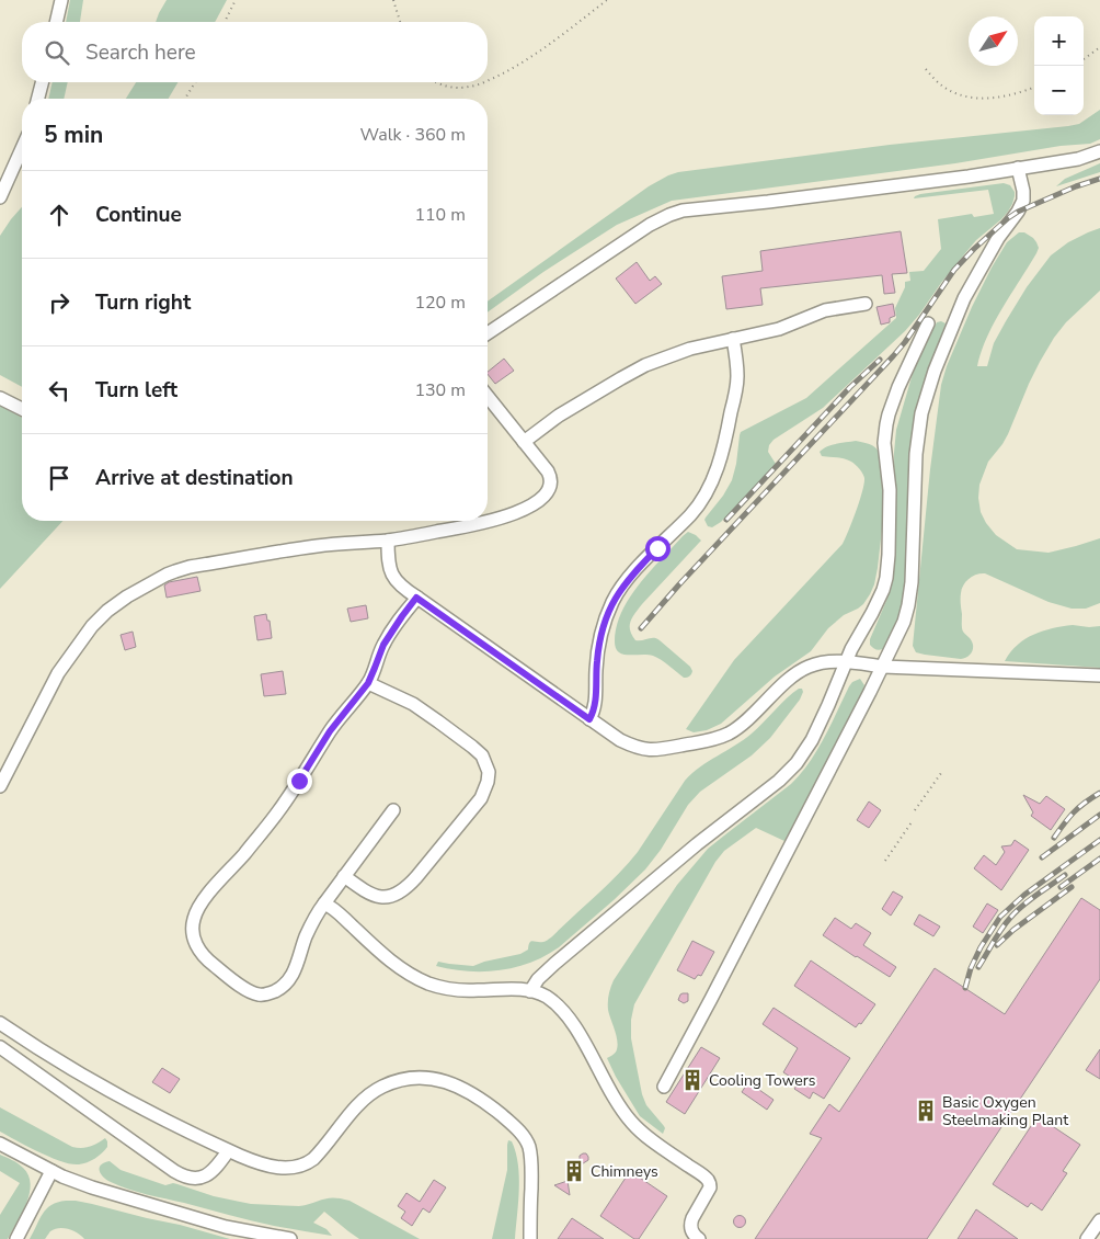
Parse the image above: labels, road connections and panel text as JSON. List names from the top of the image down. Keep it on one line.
{"places":{"building":["Cooling Towers","Basic Oxygen Steelmaking Plant","Chimneys"]},"north":"top right","page":{"map_buttons":["+","−"],"search":"Search here","heading":["5 min","Walk · 360 m"],"list":[["Continue","110 m"],["Turn right","120 m"],["Turn left","130 m"],"Arrive at destination"]}}
